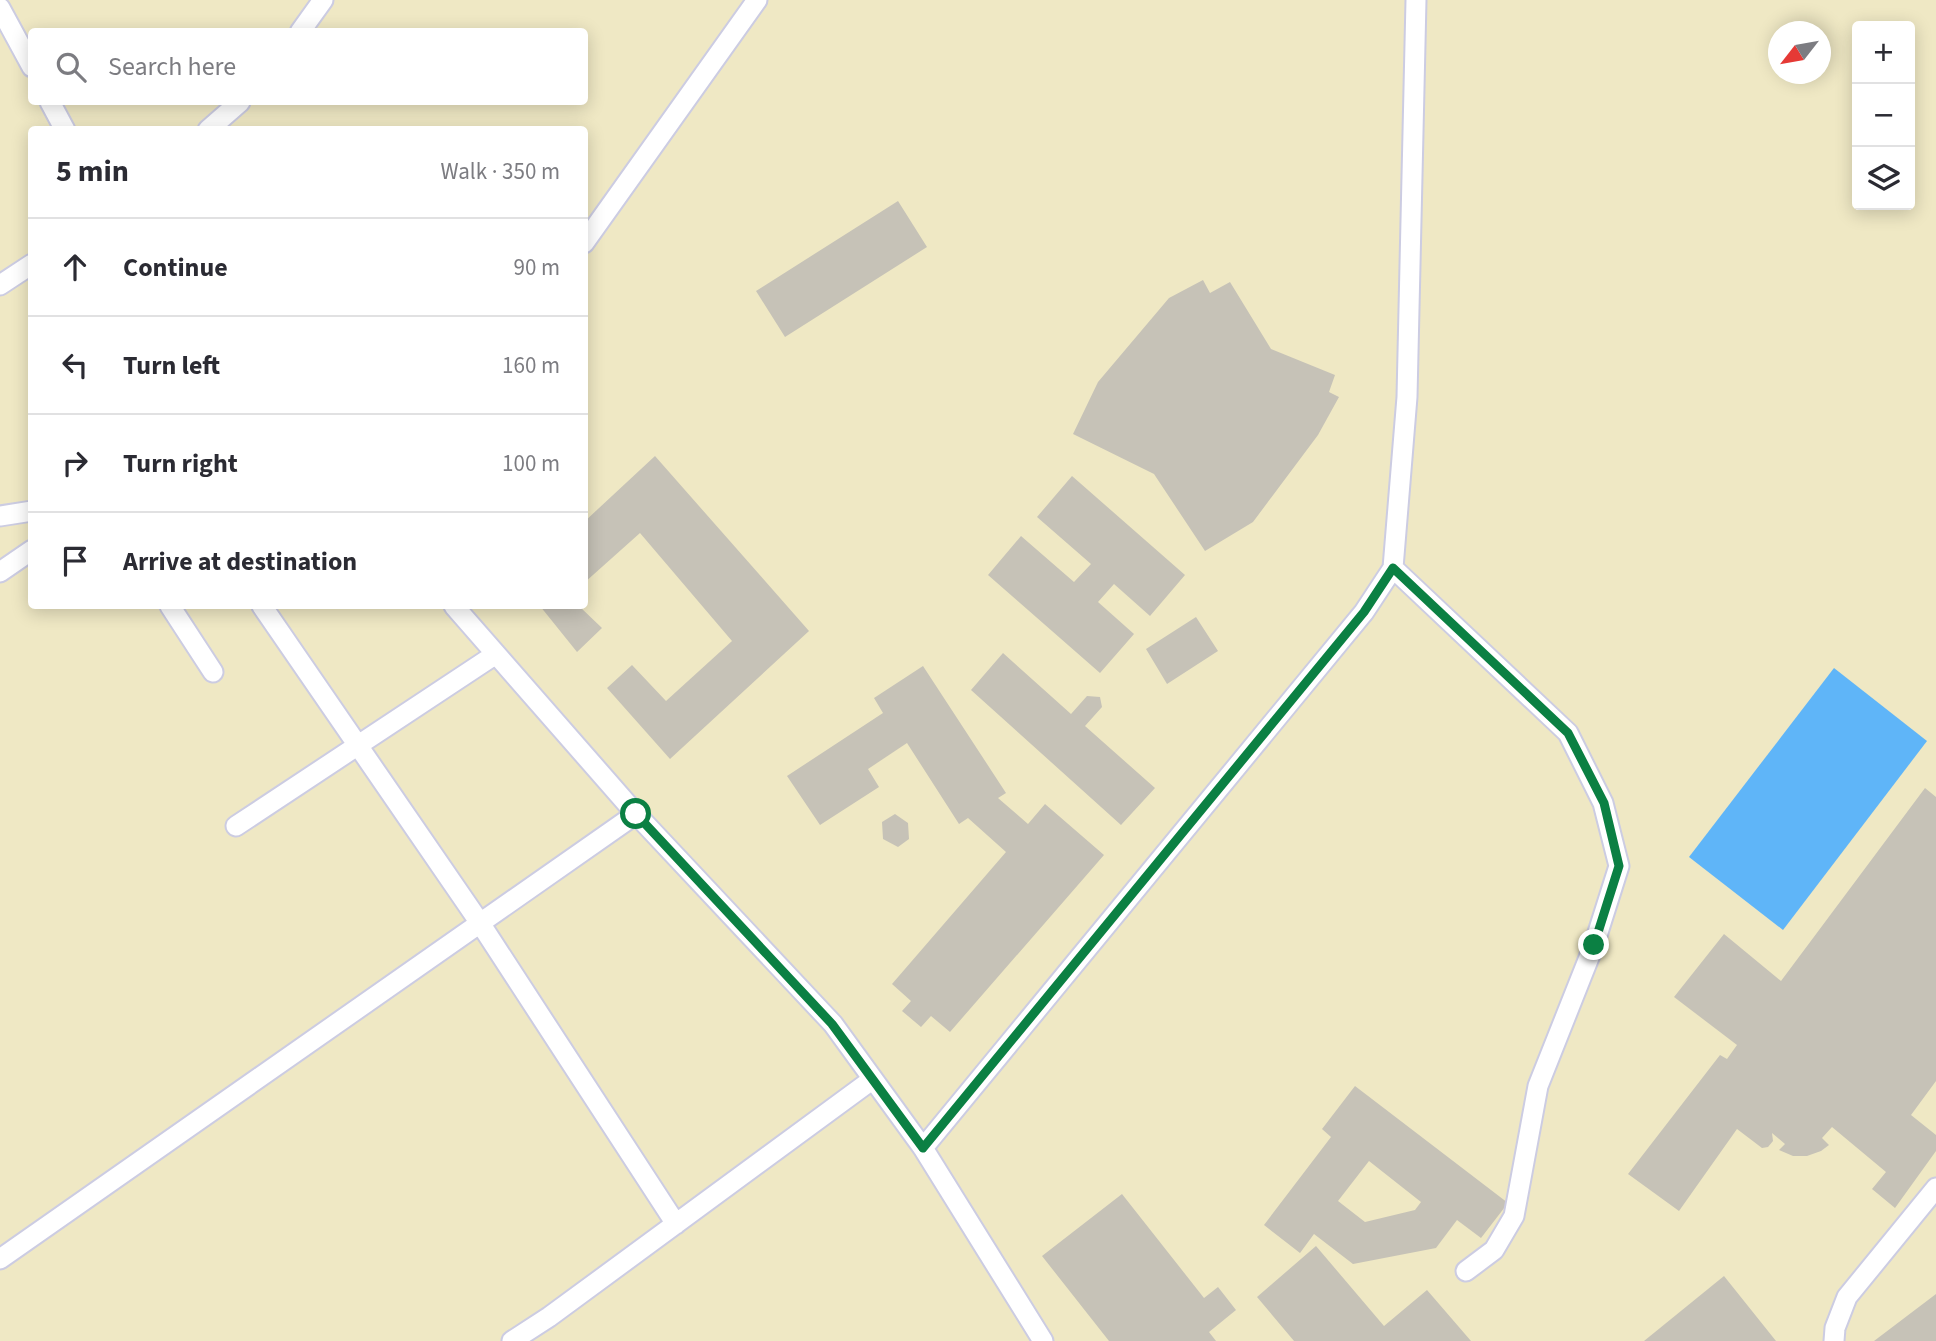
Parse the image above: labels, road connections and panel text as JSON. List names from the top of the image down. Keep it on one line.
{"north":"bottom left","page":{"map_buttons":["+","−"],"search":"Search here","heading":["5 min","Walk · 350 m"],"list":[["Continue","90 m"],["Turn left","160 m"],["Turn right","100 m"],"Arrive at destination"]}}
